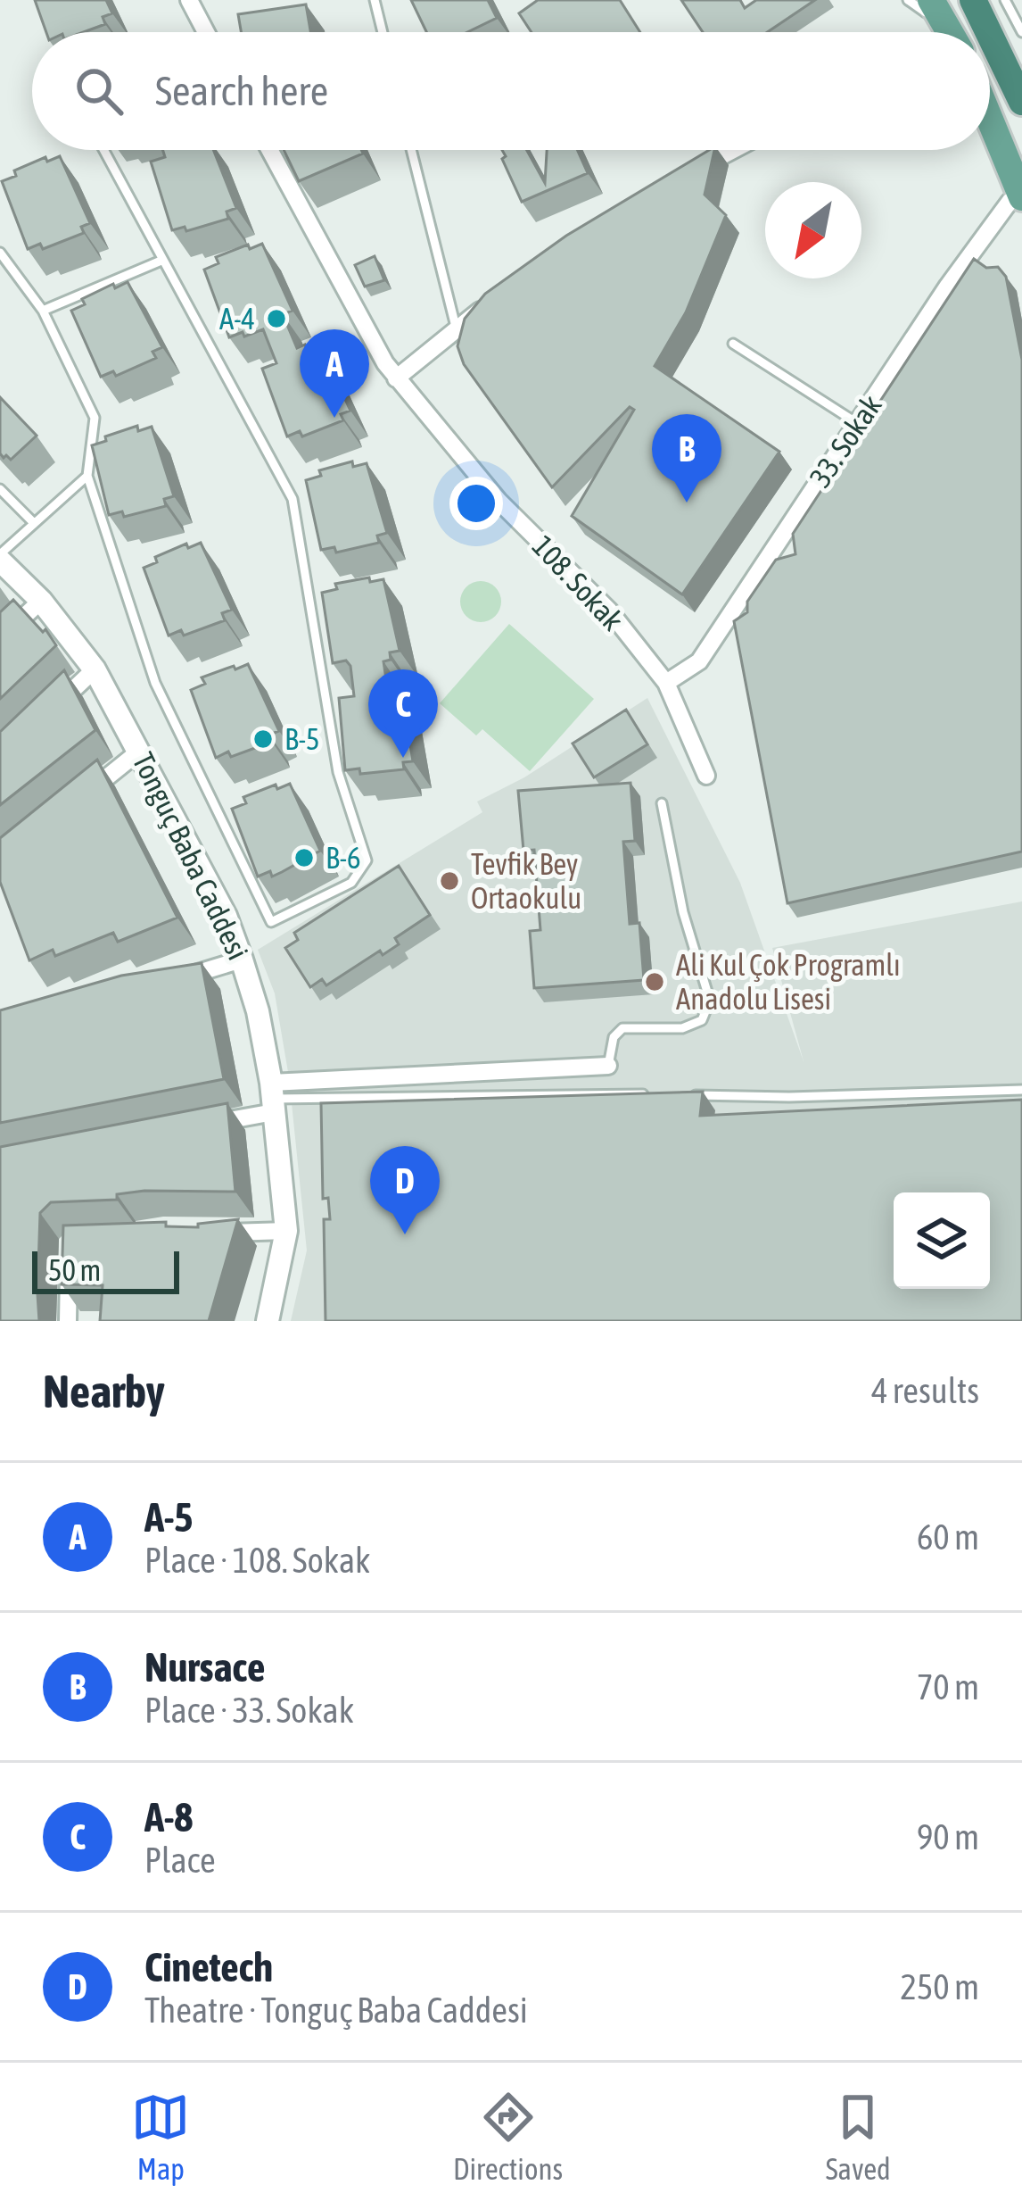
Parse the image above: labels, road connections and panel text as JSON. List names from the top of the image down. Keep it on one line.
{"streets":{"street":["33. Sokak","108. Sokak","Tonguç Baba Caddesi"]},"crossings":[["33. Sokak","108. Sokak"]],"places":["A-4","B-5","B-6","Tevfik Bey Ortaokulu","Ali Kul Çok Programlı Anadolu Lisesi"],"scale_bar":"50 m","north":"bottom left","page":{"search":"Search here","pins":["A","B","C","D"],"scale":"50 m","heading":["Nearby","4 results"],"list":[{"mark":"A","name":"A-5","note":"Place · 108. Sokak","value":"60 m"},{"mark":"B","name":"Nursace","note":"Place · 33. Sokak","value":"70 m"},{"mark":"C","name":"A-8","note":"Place","value":"90 m"},{"mark":"D","name":"Cinetech","note":"Theatre · Tonguç Baba Caddesi","value":"250 m"}],"nav":["Map","Directions","Saved"]}}
